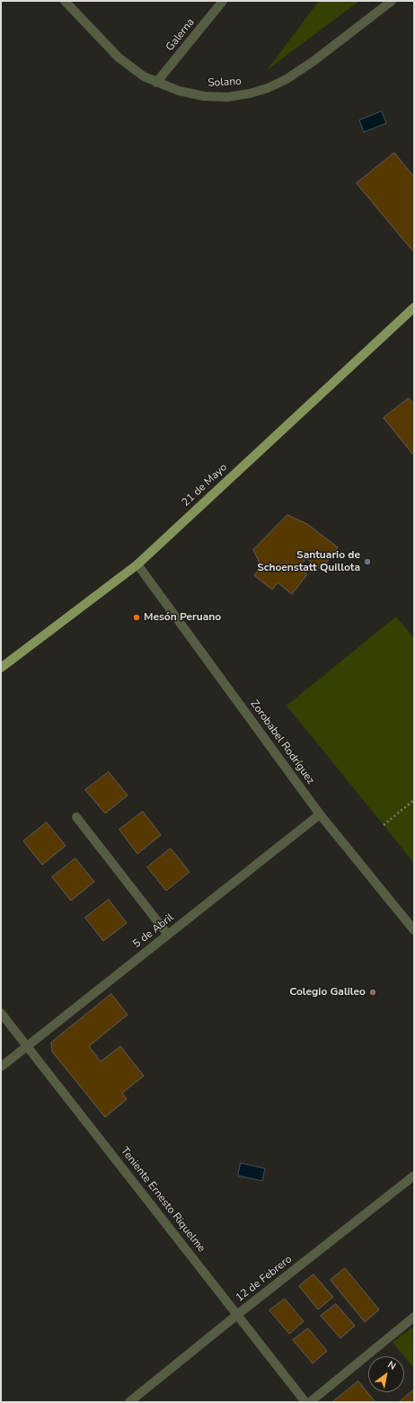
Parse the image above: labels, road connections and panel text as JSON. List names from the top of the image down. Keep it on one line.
{"streets":{"main road":["21 de Mayo"],"street":["Galerna","Solano","Zorobabel Rodríguez","5 de Abril","Teniente Ernesto Riquelme","12 de Febrero"]},"crossings":[["Galerna","Solano"],["21 de Mayo","Zorobabel Rodríguez"],["Zorobabel Rodríguez","5 de Abril"],["5 de Abril","Teniente Ernesto Riquelme"],["Teniente Ernesto Riquelme","12 de Febrero"]],"places":["Santuario de Schoenstatt Quillota","Mesón Peruano","Colegio Galileo"],"north":"top right"}
